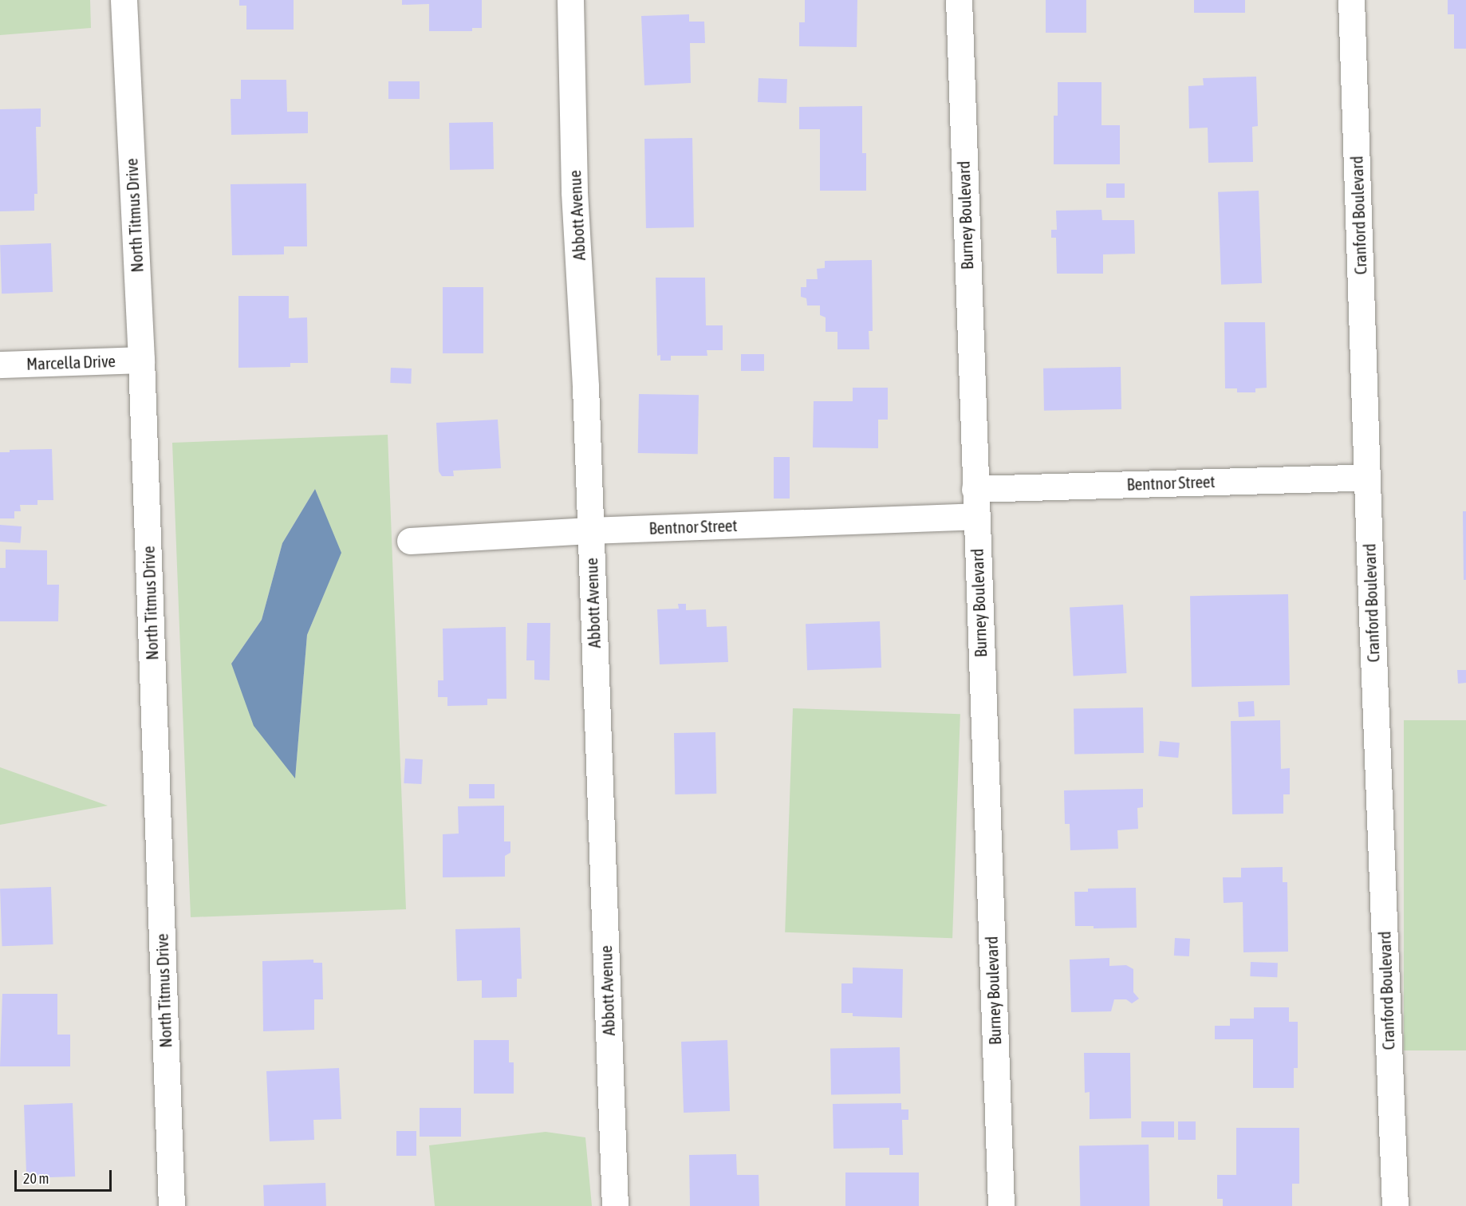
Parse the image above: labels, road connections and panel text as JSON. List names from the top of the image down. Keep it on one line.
{"streets":{"street":["North Titmus Drive","Abbott Avenue","Burney Boulevard","Cranford Boulevard","Marcella Drive","Bentnor Street"]},"crossings":[["North Titmus Drive","Marcella Drive"],["Abbott Avenue","Bentnor Street"],["Burney Boulevard","Bentnor Street"],["Cranford Boulevard","Bentnor Street"]],"scale_bar":"20 m"}
